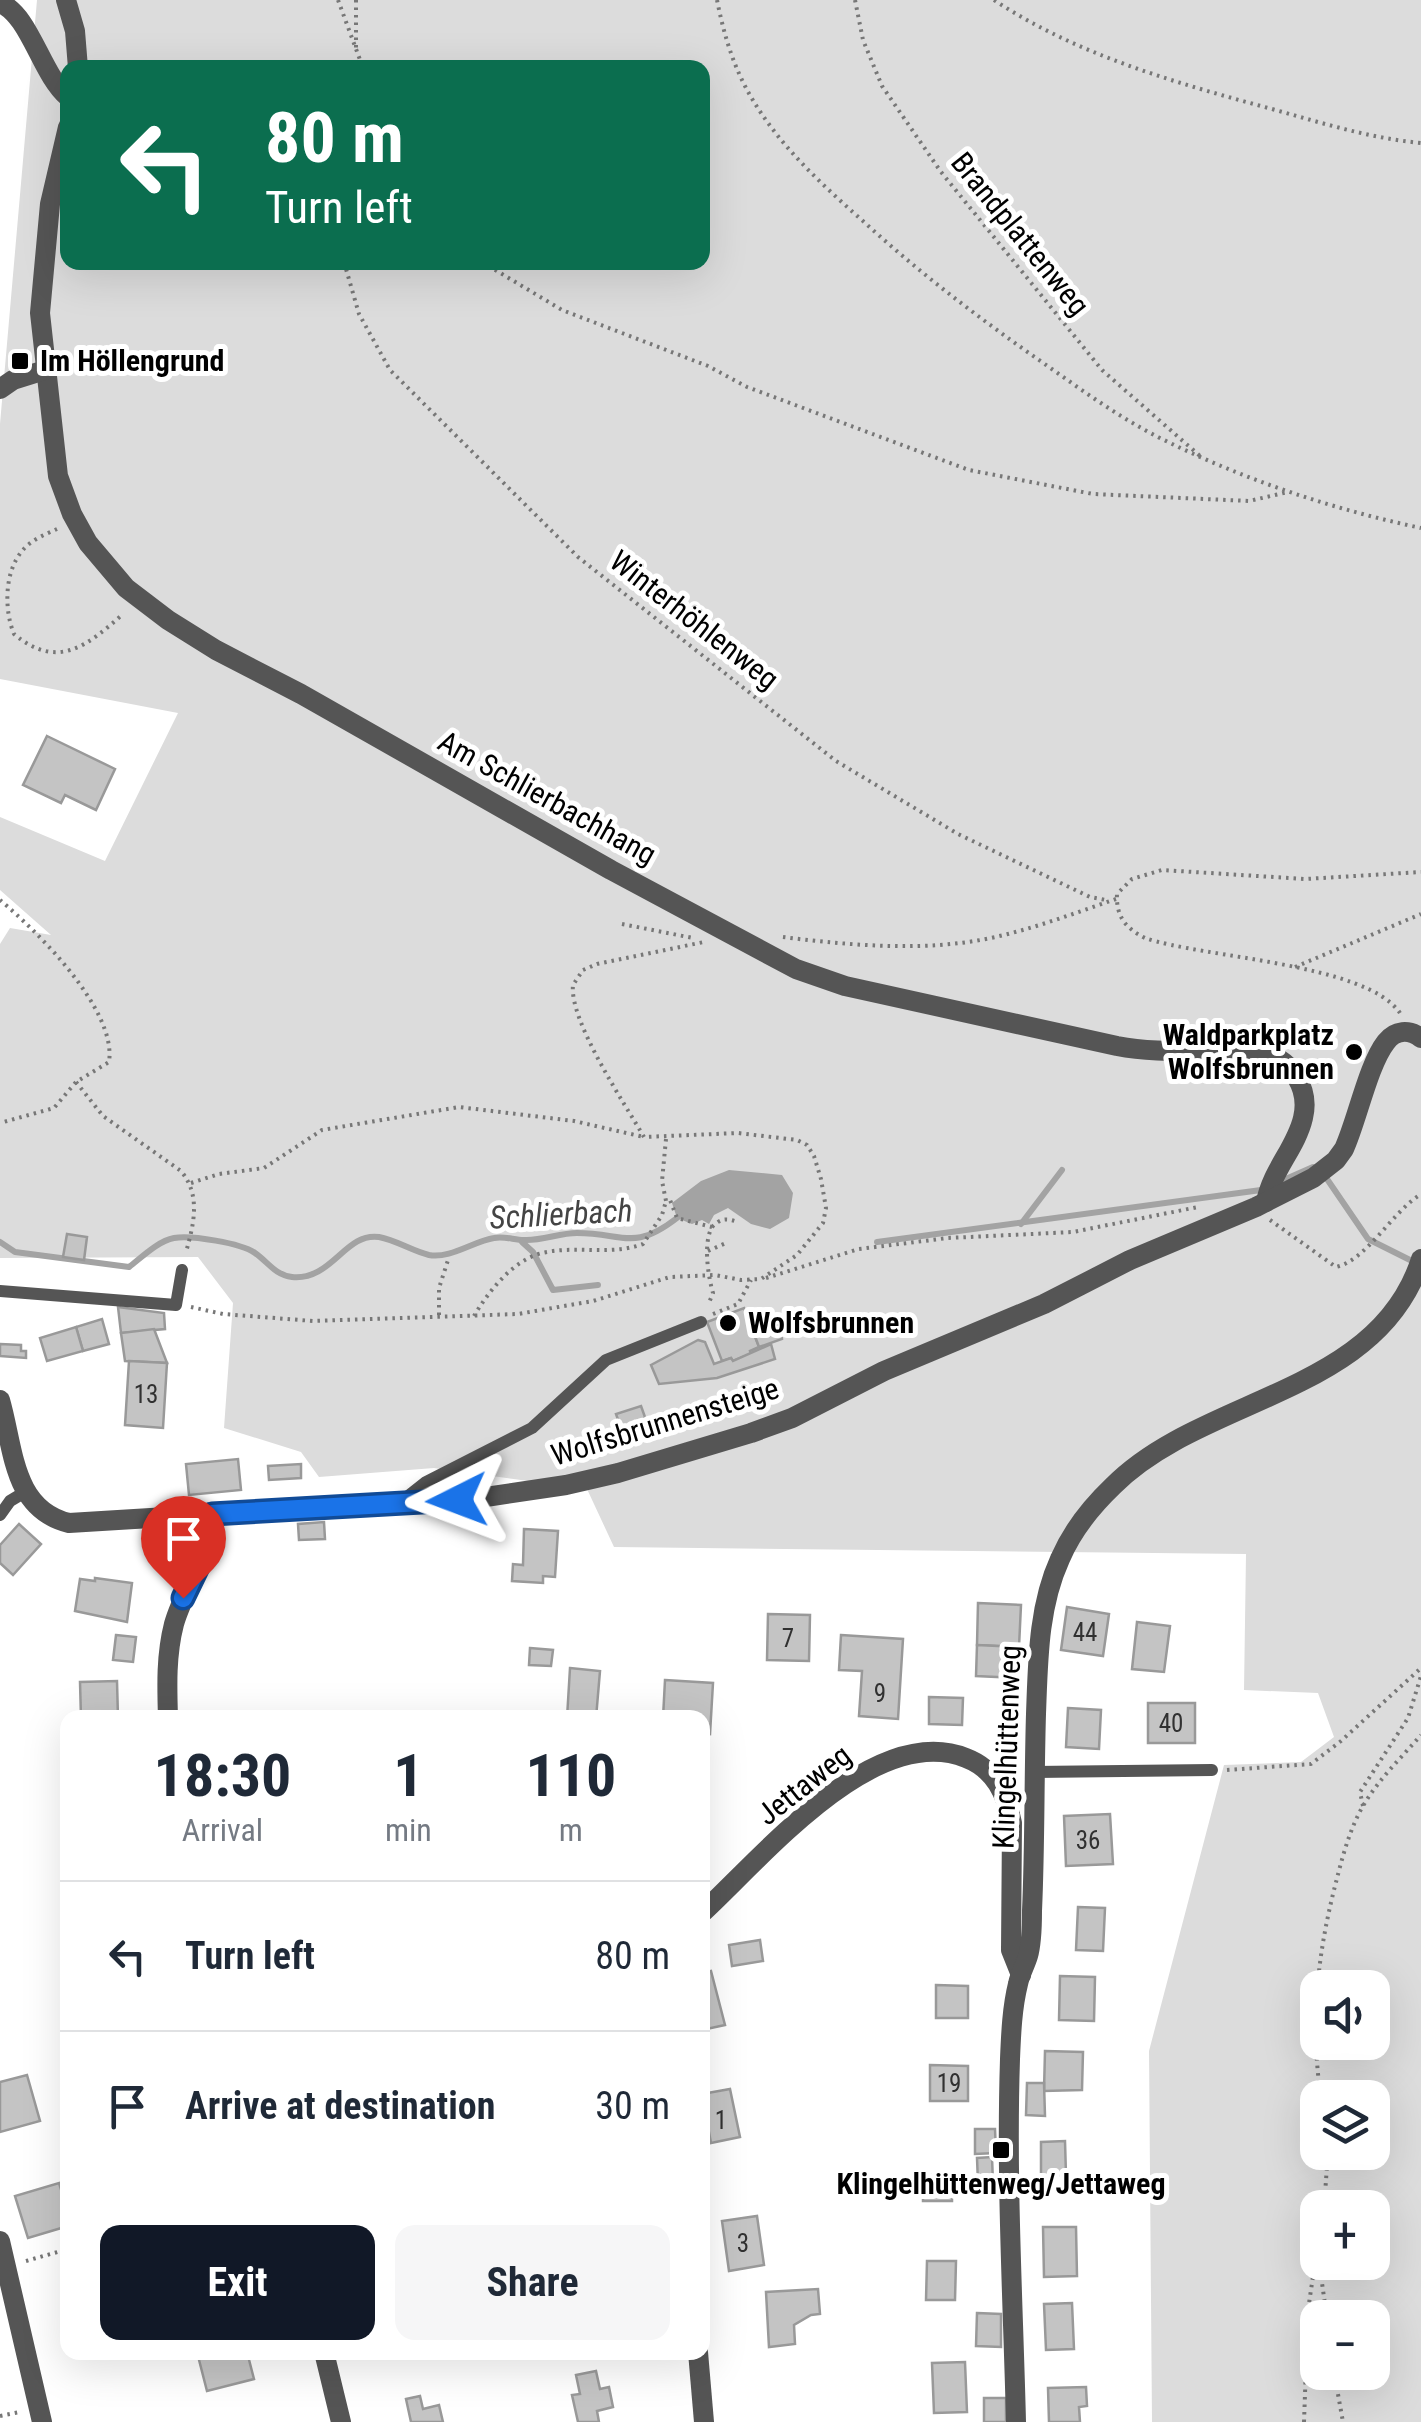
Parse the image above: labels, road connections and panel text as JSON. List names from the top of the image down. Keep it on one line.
{"streets":{"street":["Am Schlierbachhang","Wolfsbrunnensteige","Klingelhüttenweg","Jettaweg"],"path":["Brandplattenweg","Winterhöhlenweg"]},"crossings":[["Am Schlierbachhang","Wolfsbrunnensteige"],["Klingelhüttenweg","Jettaweg"]],"water":["Schlierbach"],"places":{"transit":["Im Höllengrund","Klingelhüttenweg/Jettaweg"],"other":["Waldparkplatz Wolfsbrunnen","Wolfsbrunnen"]},"house_numbers":["13","44","7","9","40","36","19","1","3"],"page":{"turn":["80 m","Turn left"],"eta":["18:30","Arrival","1","min","110","m"],"list":[{"name":"Turn left","value":"80 m"},{"name":"Arrive at destination","value":"30 m"}],"map_buttons":["+","−"],"buttons":["Exit","Share"]}}
